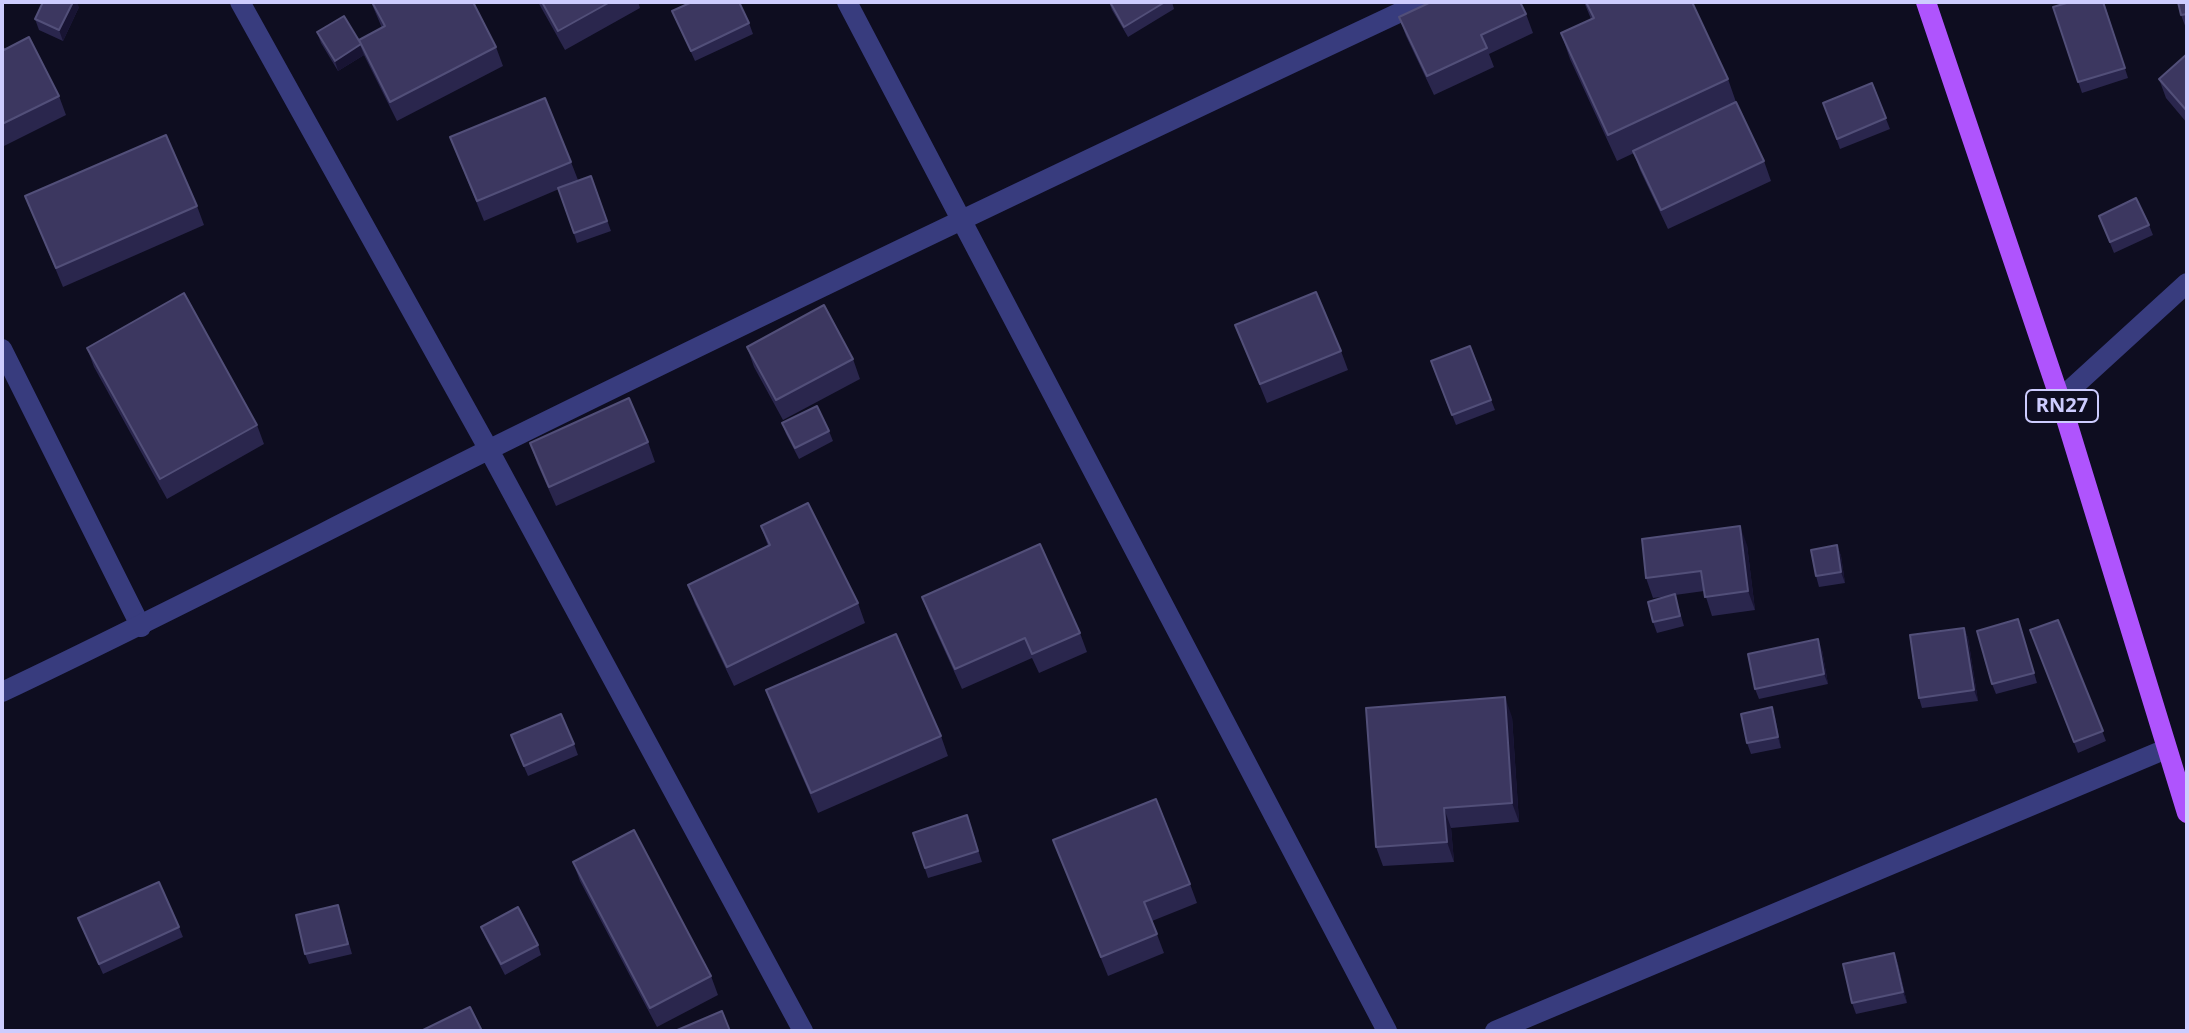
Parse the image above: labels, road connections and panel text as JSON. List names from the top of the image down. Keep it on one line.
{"streets":{"main road":["RN27"]}}
